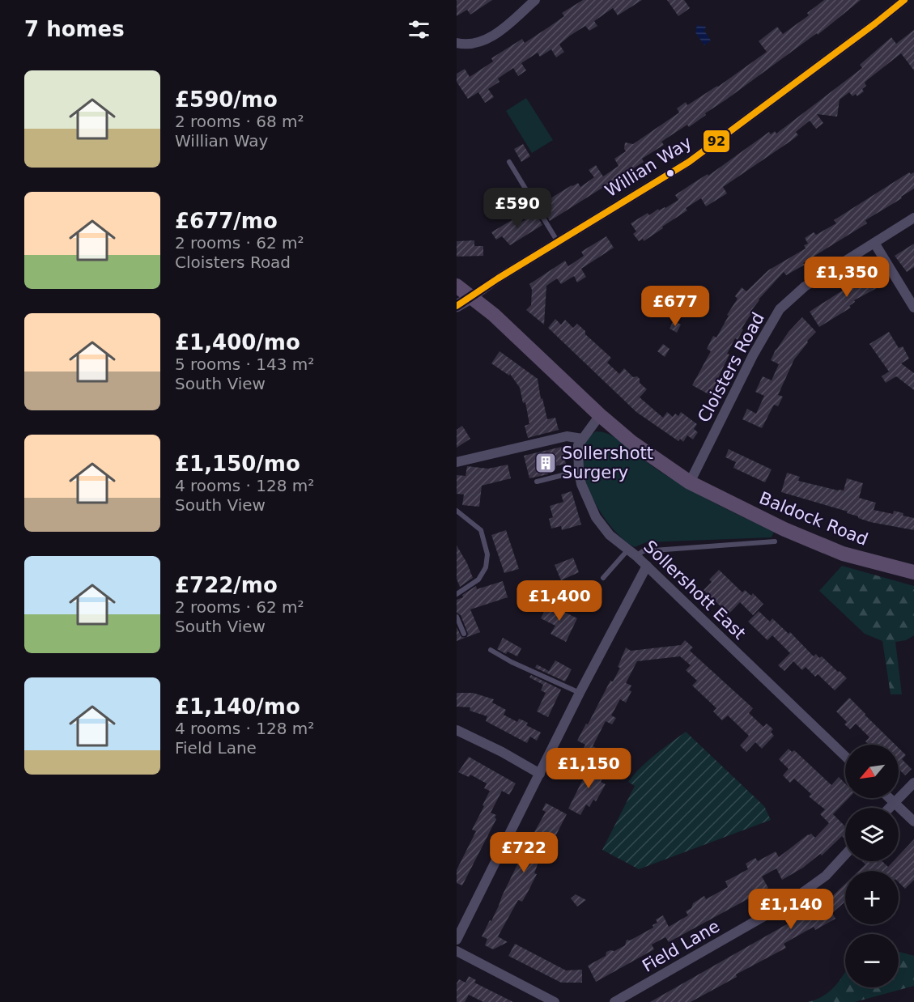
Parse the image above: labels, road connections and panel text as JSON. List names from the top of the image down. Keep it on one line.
{"streets":{"main road":["Baldock Road"],"street":["Willian Way","Cloisters Road","Sollershott East","Field Lane"]},"crossings":[["Willian Way","Baldock Road"],["Cloisters Road","Baldock Road"],["Baldock Road","Sollershott East"]],"places":{"building":["Sollershott Surgery"]},"lines":["transit line 92"],"north":"bottom left","page":{"heading":"7 homes","list":[{"name":"£590/mo","note":"2 rooms · 68 m² · Willian Way"},{"name":"£677/mo","note":"2 rooms · 62 m² · Cloisters Road"},{"name":"£1,400/mo","note":"5 rooms · 143 m² · South View"},{"name":"£1,150/mo","note":"4 rooms · 128 m² · South View"},{"name":"£722/mo","note":"2 rooms · 62 m² · South View"},{"name":"£1,140/mo","note":"4 rooms · 128 m² · Field Lane"}],"price":["£590","£1,350","£677","£1,400","£1,150","£722","£1,140"],"map_buttons":["+","−"]}}
